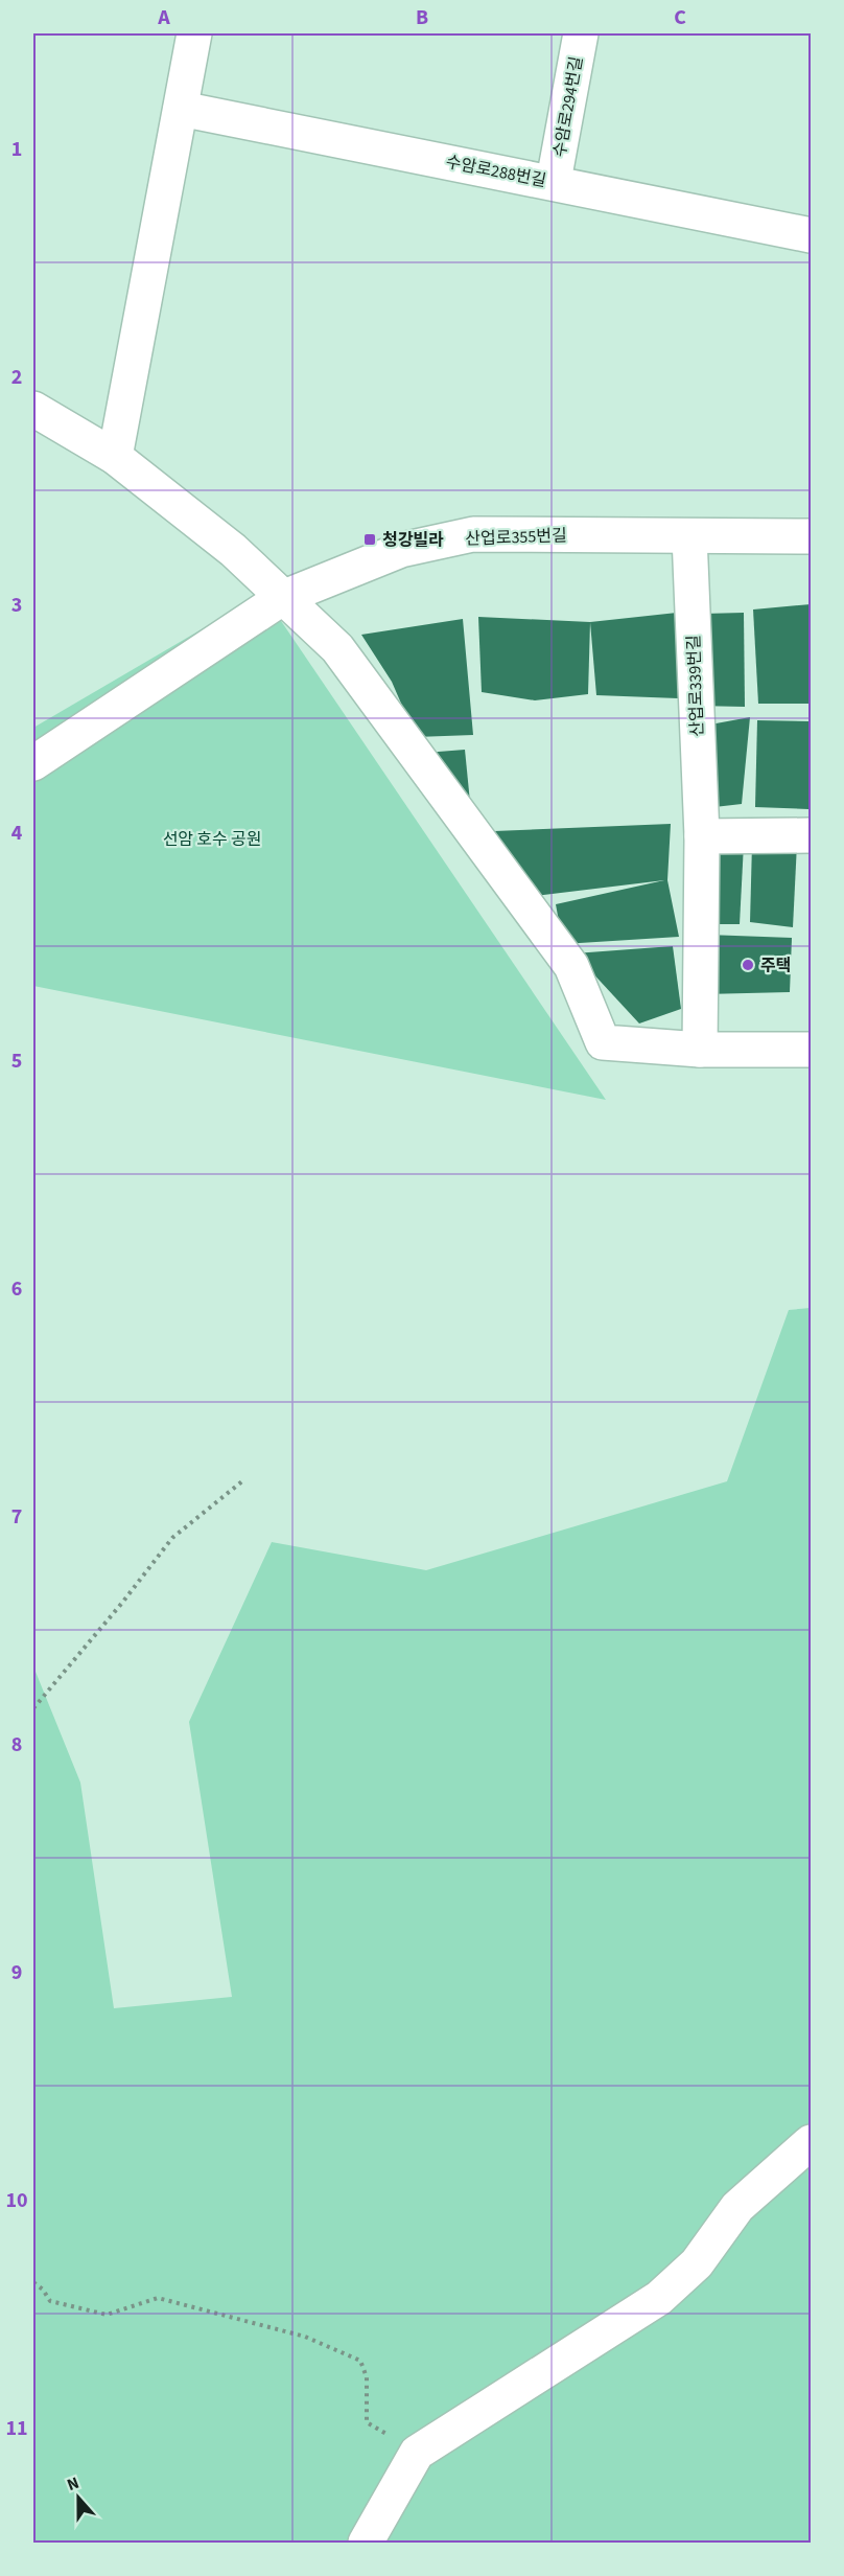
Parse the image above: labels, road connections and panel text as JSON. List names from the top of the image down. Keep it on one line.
{"streets":{"street":["수암로294번길","수암로288번길","산업로355번길","산업로339번길"]},"crossings":[["수암로294번길","수암로288번길"],["산업로355번길","산업로339번길"]],"parks":["선암 호수 공원"],"places":{"transit":["청강빌라"],"other":["주택"]},"north":"top","grid":{"columns":["A","B","C"],"rows":["1","2","3","4","5","6","7","8","9","10","11"]}}
